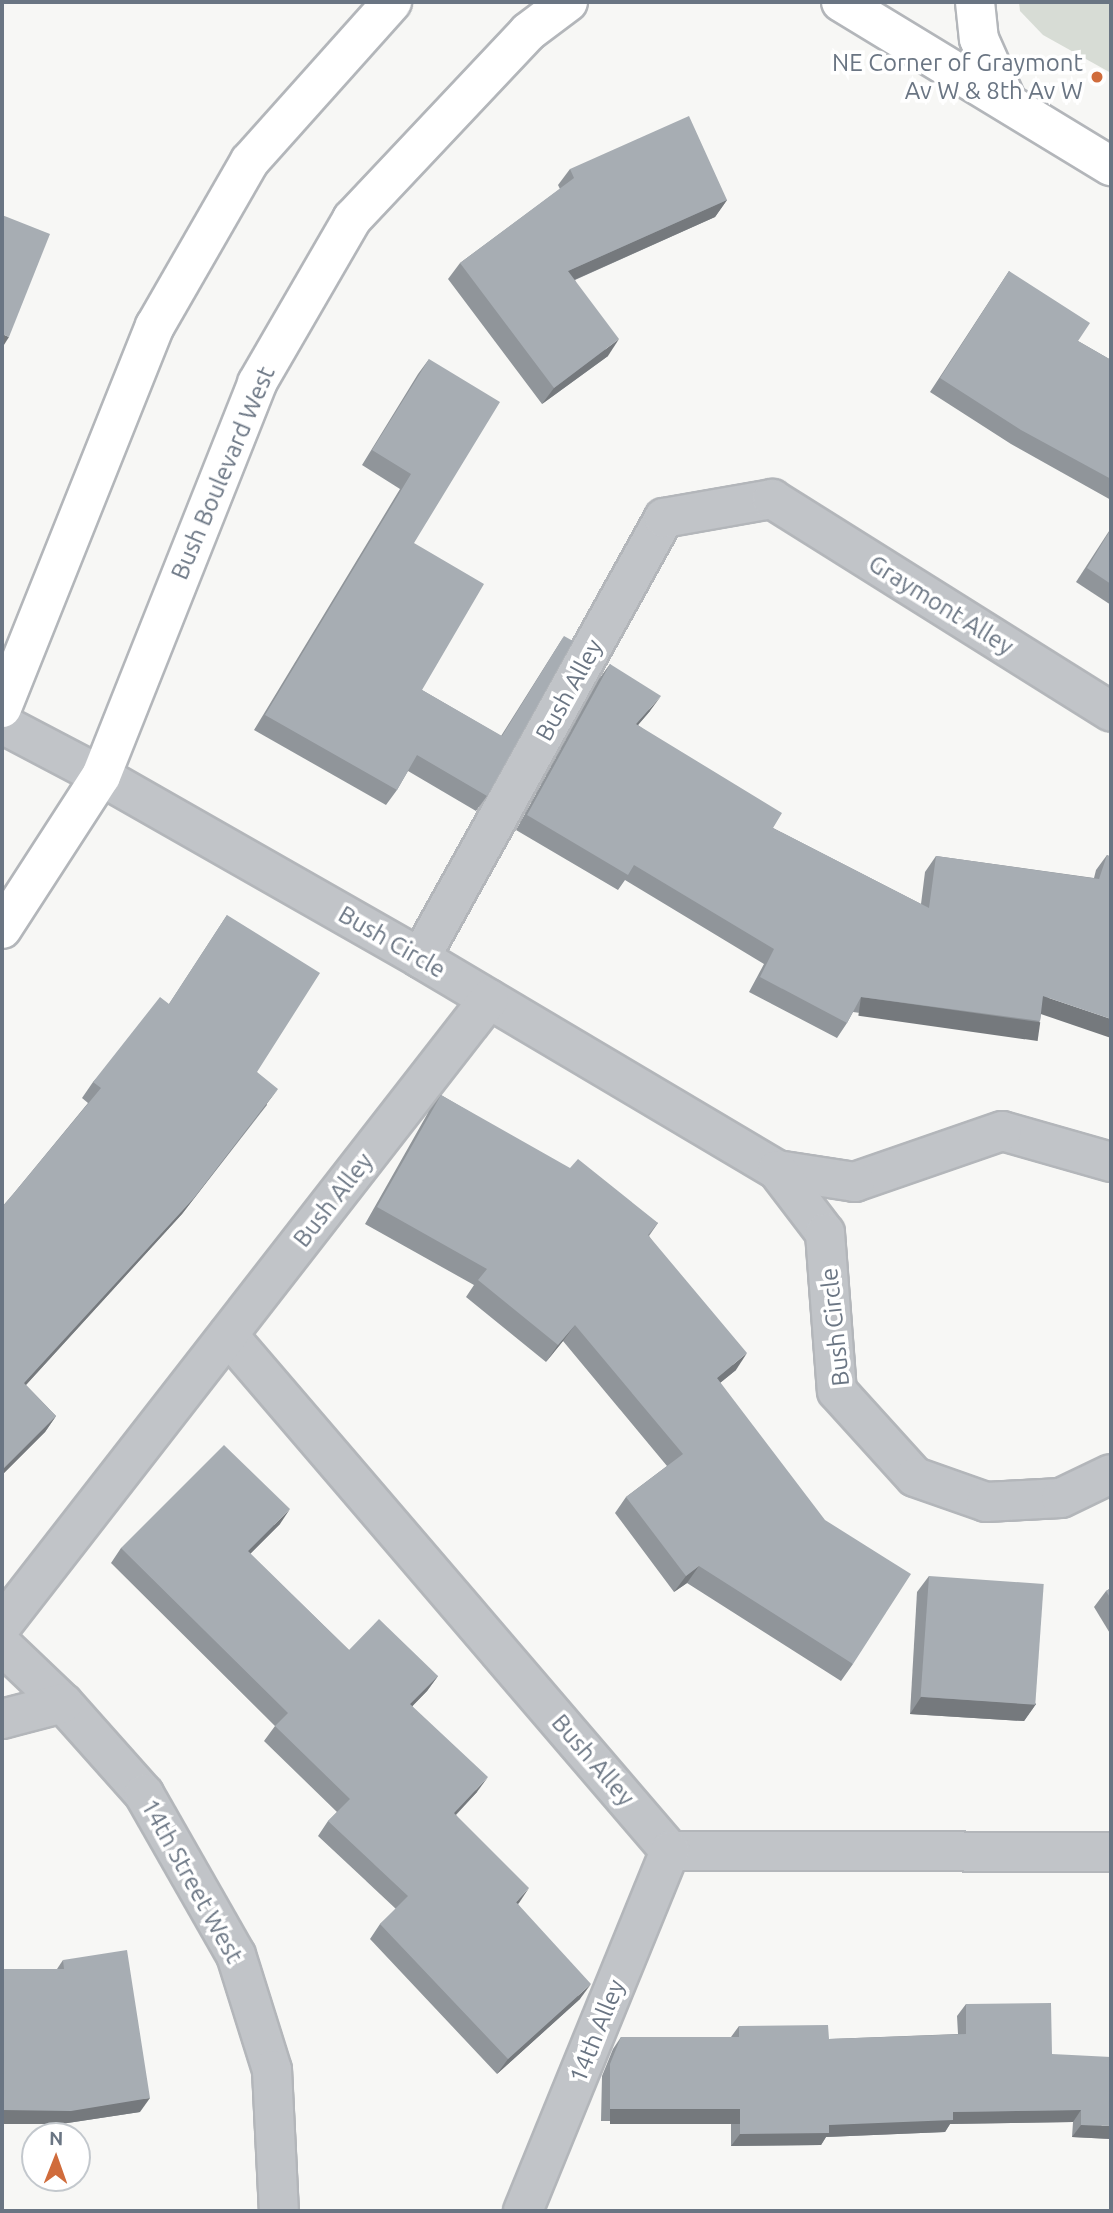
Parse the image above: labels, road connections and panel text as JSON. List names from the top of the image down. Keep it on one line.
{"streets":{"main road":["Bush Boulevard West"],"street":["Graymont Alley","Bush Alley","Bush Circle","14th Street West","14th Alley"]},"crossings":[["Bush Boulevard West","Bush Circle"],["Graymont Alley","Bush Alley"],["Bush Alley","Bush Circle"],["Bush Alley","14th Alley"]],"places":["NE Corner of Graymont Av W & 8th Av W"],"north":"top"}
